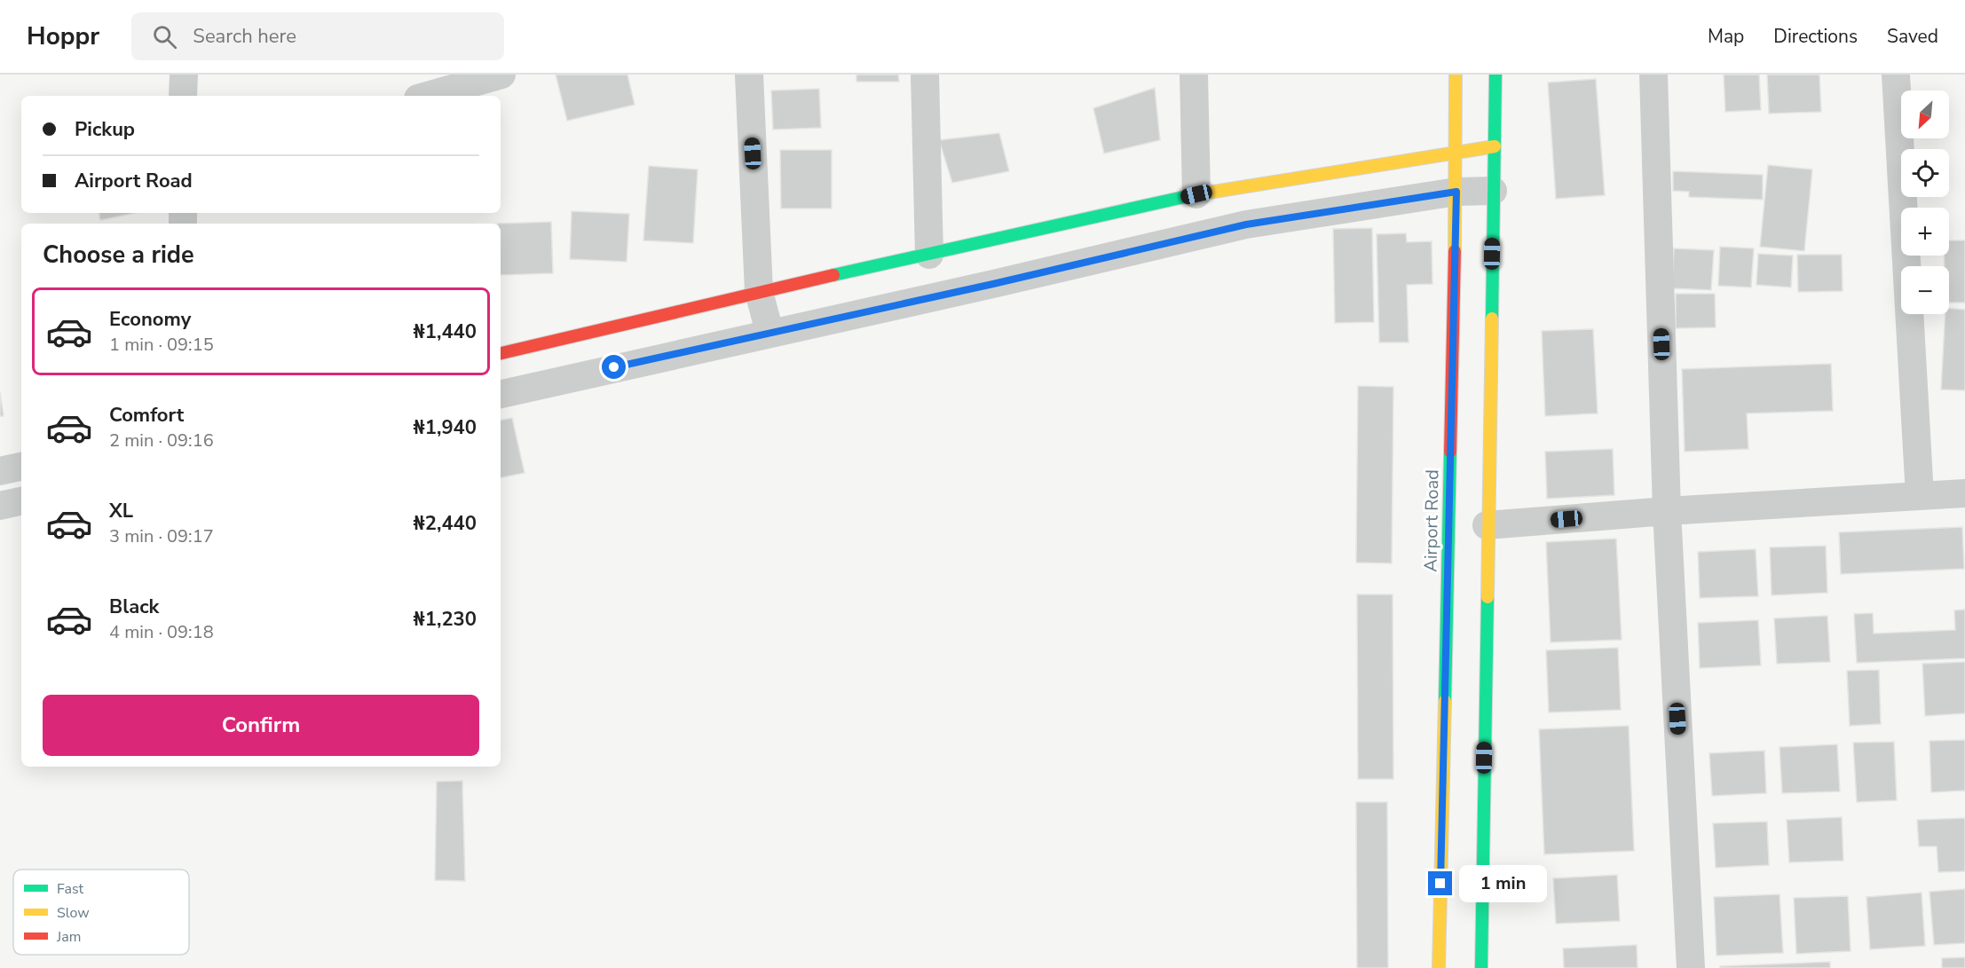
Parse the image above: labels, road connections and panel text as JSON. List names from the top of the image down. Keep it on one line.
{"streets":{"main road":["Airport Road"]},"legend":["Fast","Slow","Jam"],"north":"bottom left","page":{"header":"Hoppr","search":"Search here","nav":["Map","Directions","Saved"],"map_buttons":["+","−"],"banner":["Pickup","Airport Road"],"heading":"Choose a ride","list":[{"name":"Economy","note":"1 min · 09:15","value":"₦1,440"},{"name":"Comfort","note":"2 min · 09:16","value":"₦1,940"},{"name":"XL","note":"3 min · 09:17","value":"₦2,440"},{"name":"Black","note":"4 min · 09:18","value":"₦1,230"}],"buttons":"Confirm","bubble":"1 min"}}
